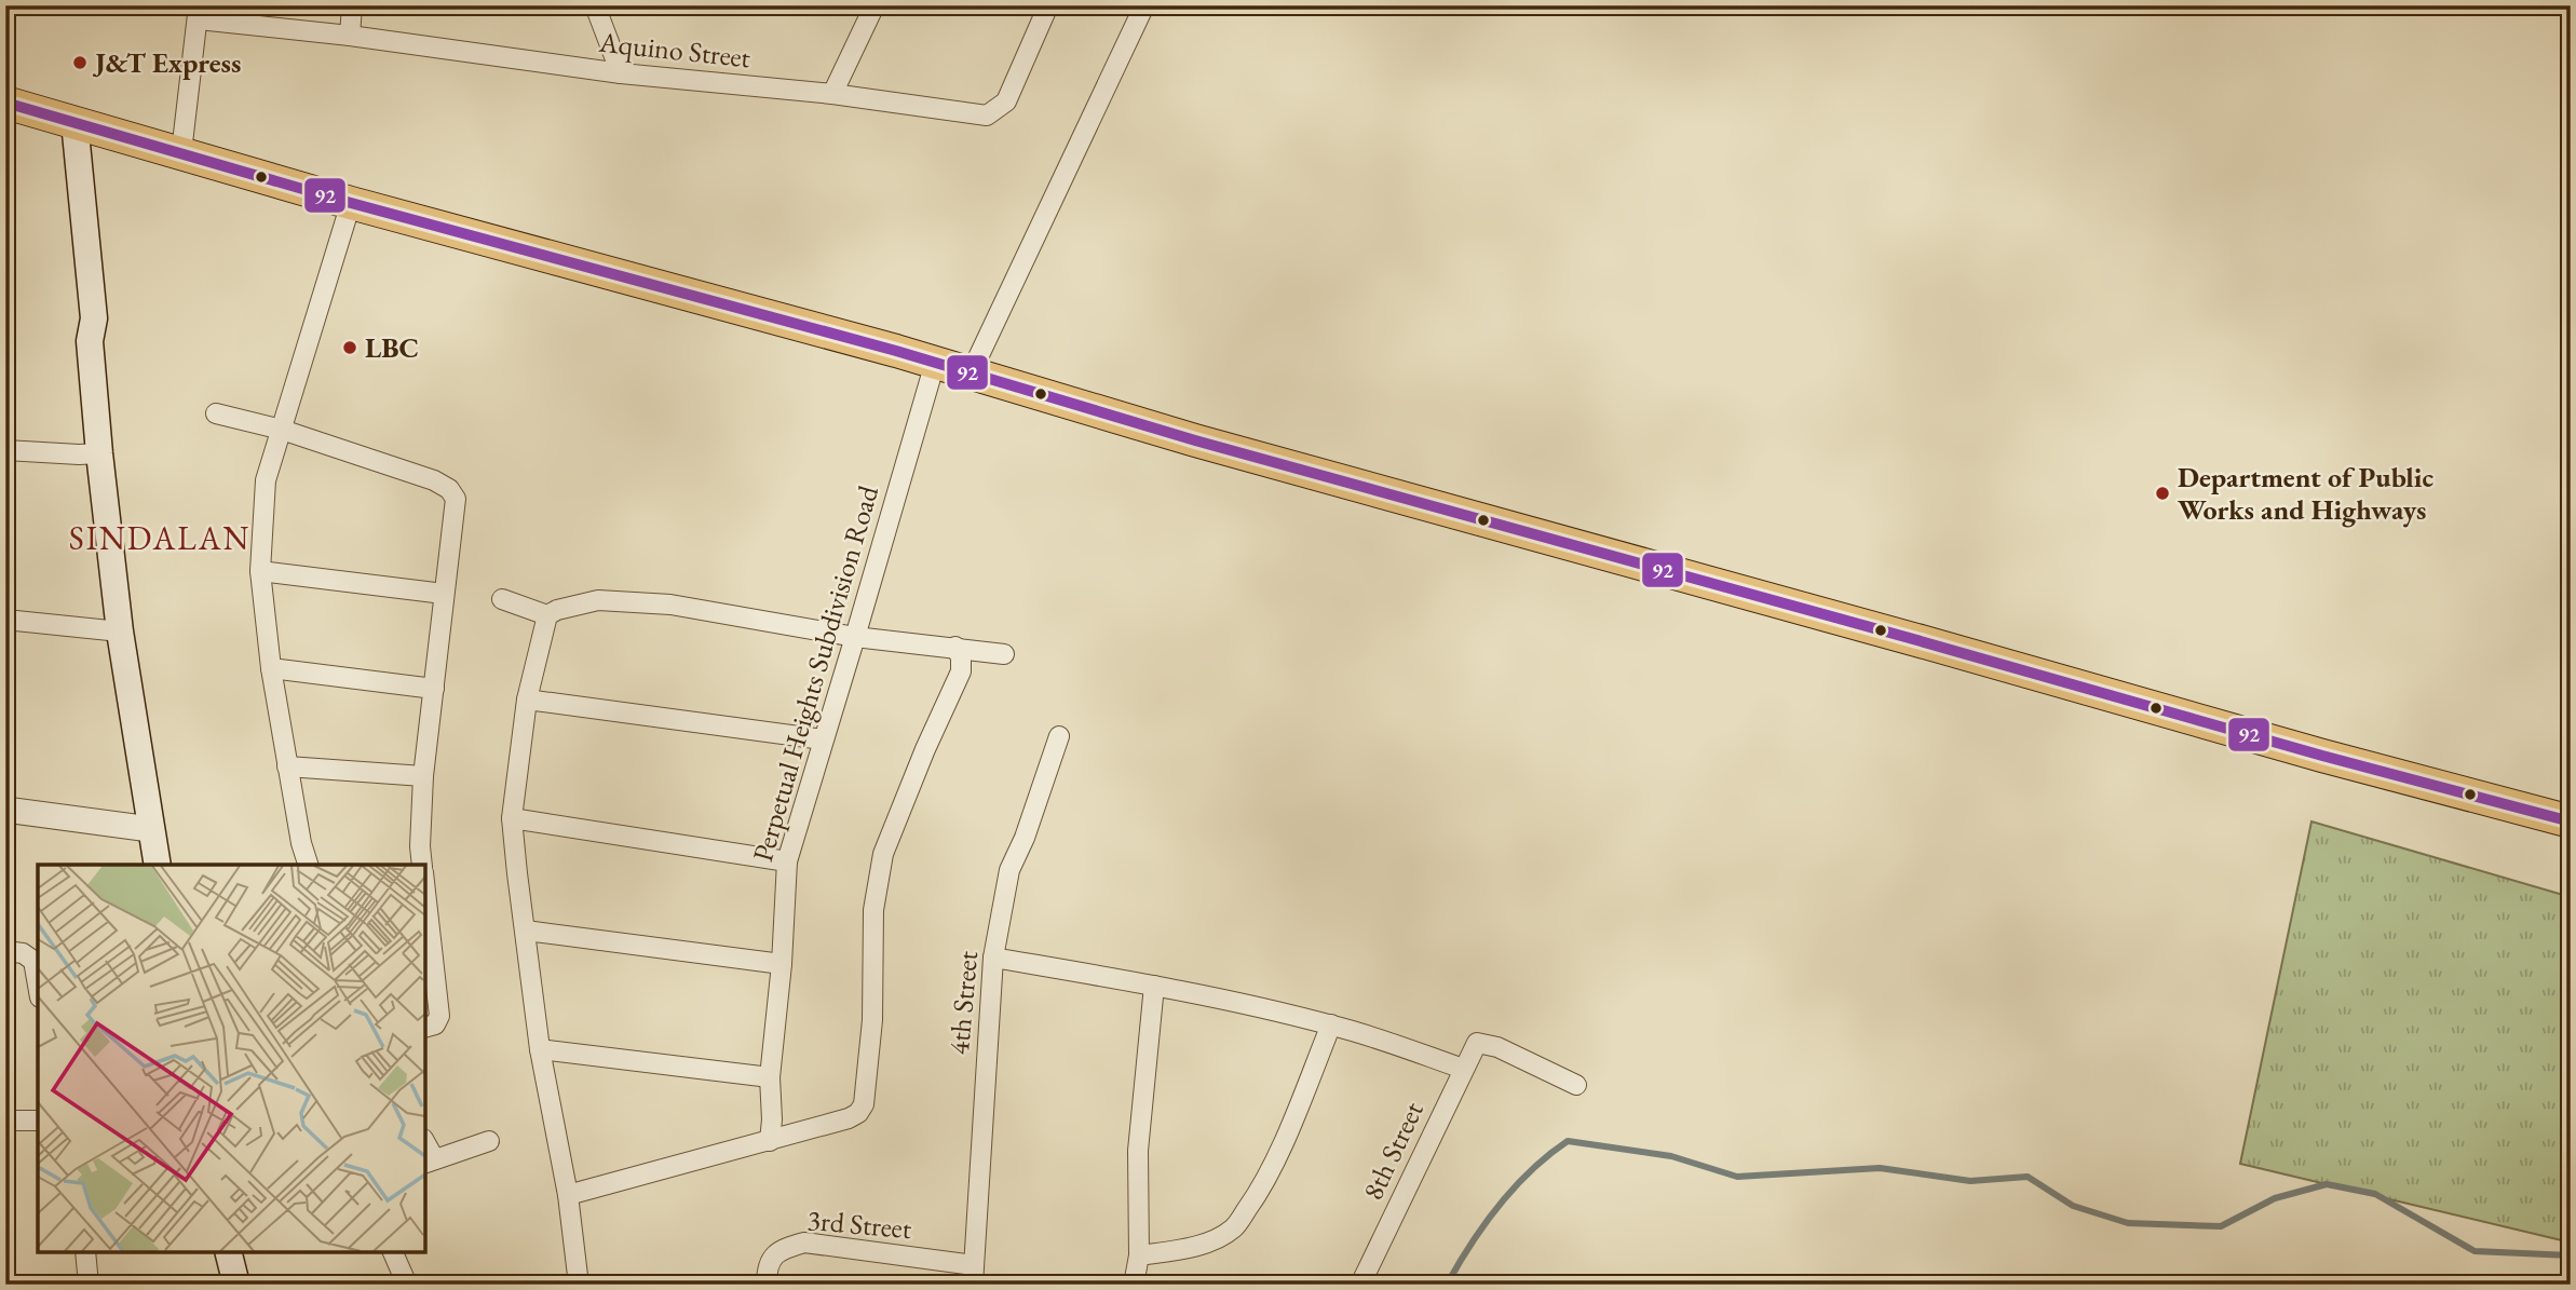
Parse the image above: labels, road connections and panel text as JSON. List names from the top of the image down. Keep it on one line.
{"streets":{"street":["Aquino Street","Perpetual Heights Subdivision Road","4th Street","8th Street","3rd Street"]},"crossings":[["4th Street","3rd Street"]],"districts":["SINDALAN"],"places":["J&T Express","LBC","Department of Public Works and Highways"],"lines":["transit line 92"]}
